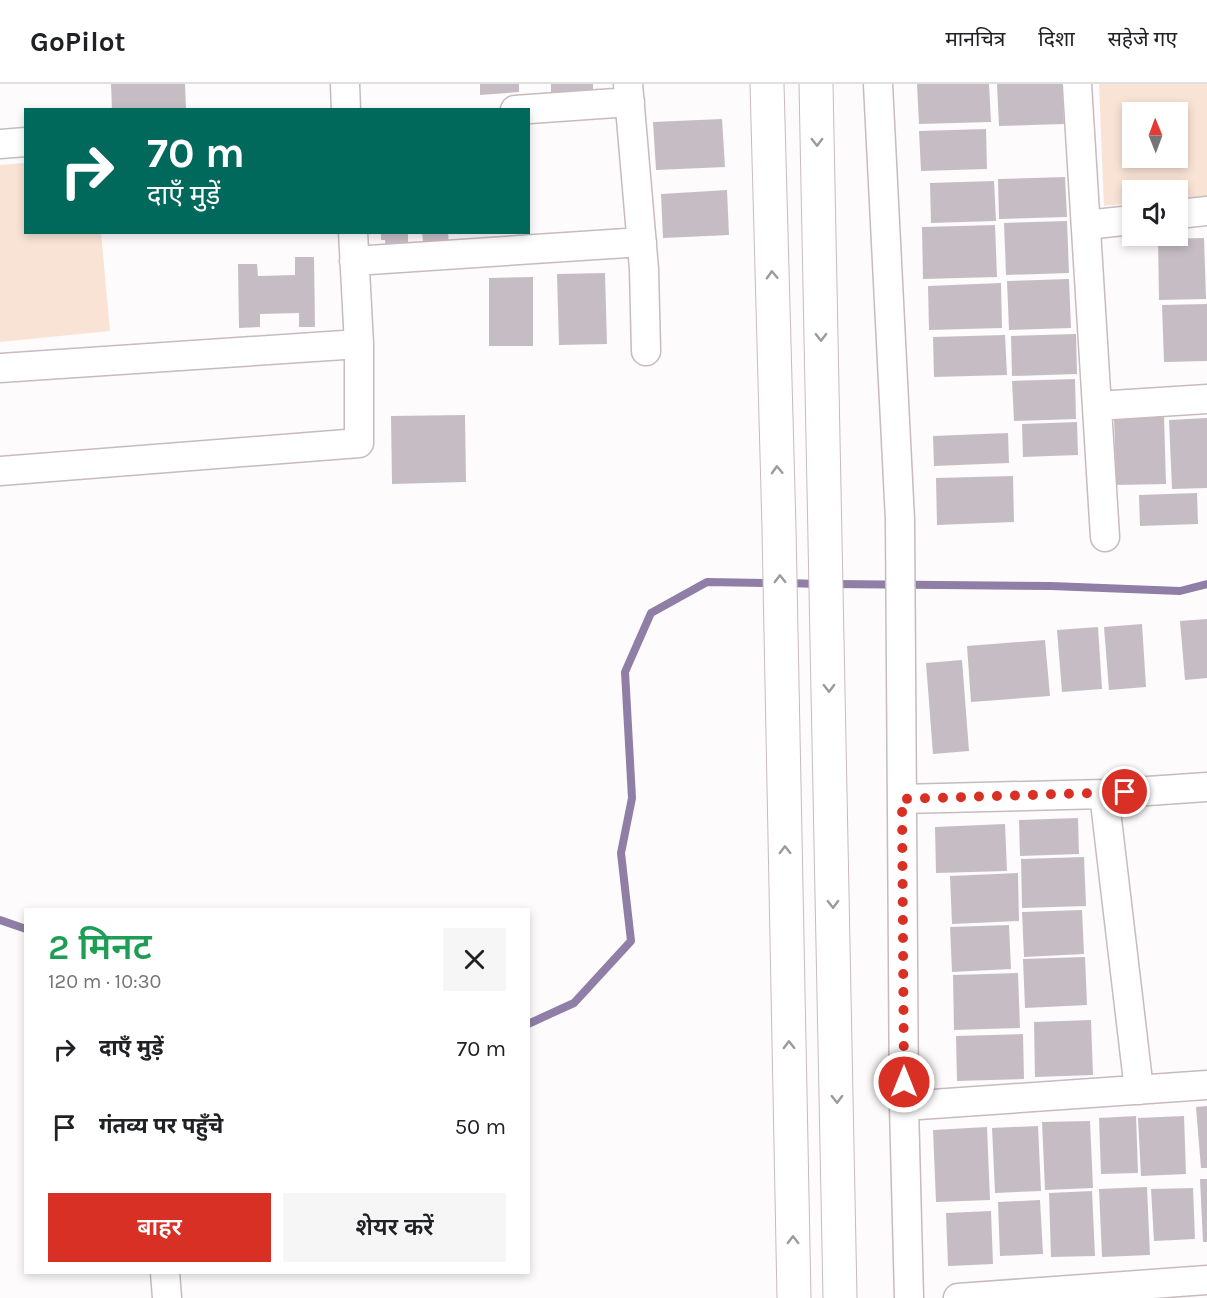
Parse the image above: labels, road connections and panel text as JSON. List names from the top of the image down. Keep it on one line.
{"north":"top","page":{"header":"GoPilot","nav":["मानचित्र","दिशा","सहेजे गए"],"turn":["70 m","दाएँ मुड़ें"],"heading":["2 मिनट","120 m · 10:30"],"list":[{"name":"दाएँ मुड़ें","value":"70 m"},{"name":"गंतव्य पर पहुँचे","value":"50 m"}],"buttons":["बाहर","शेयर करें"]}}
